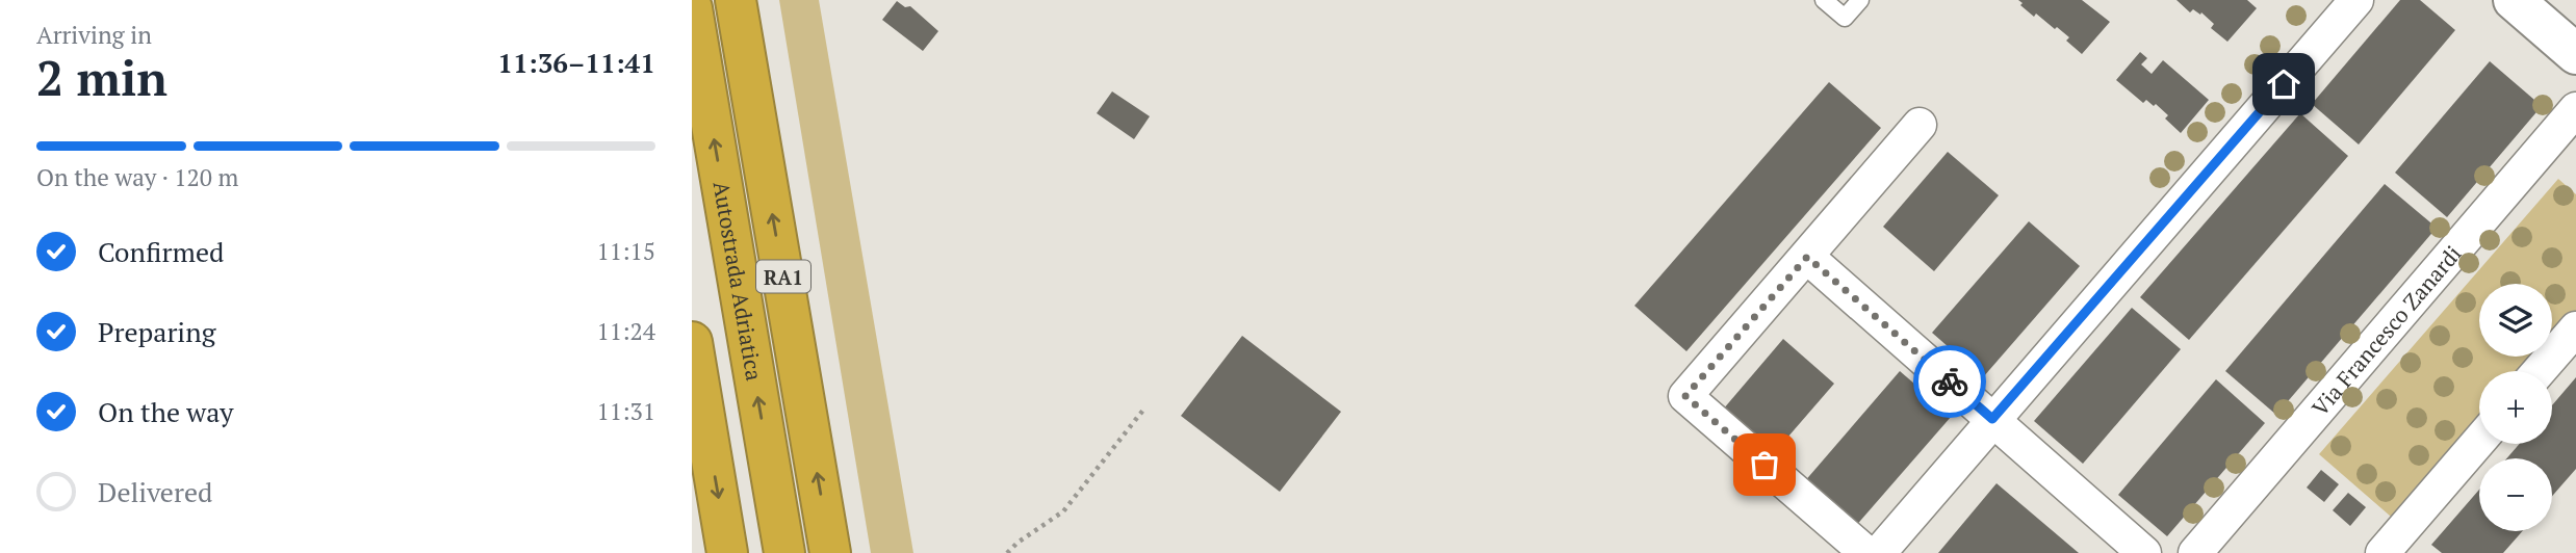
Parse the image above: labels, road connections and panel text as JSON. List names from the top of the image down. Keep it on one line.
{"streets":{"highway":["RA1","Autostrada Adriatica"],"street":["Via Francesco Zanardi"]},"page":{"heading":["2 min","Arriving in","11:36–11:41"],"bar":"On the way · 120 m","list":[["Confirmed","11:15"],["Preparing","11:24"],["On the way","11:31"],"Delivered"],"map_buttons":["+","−"]}}
